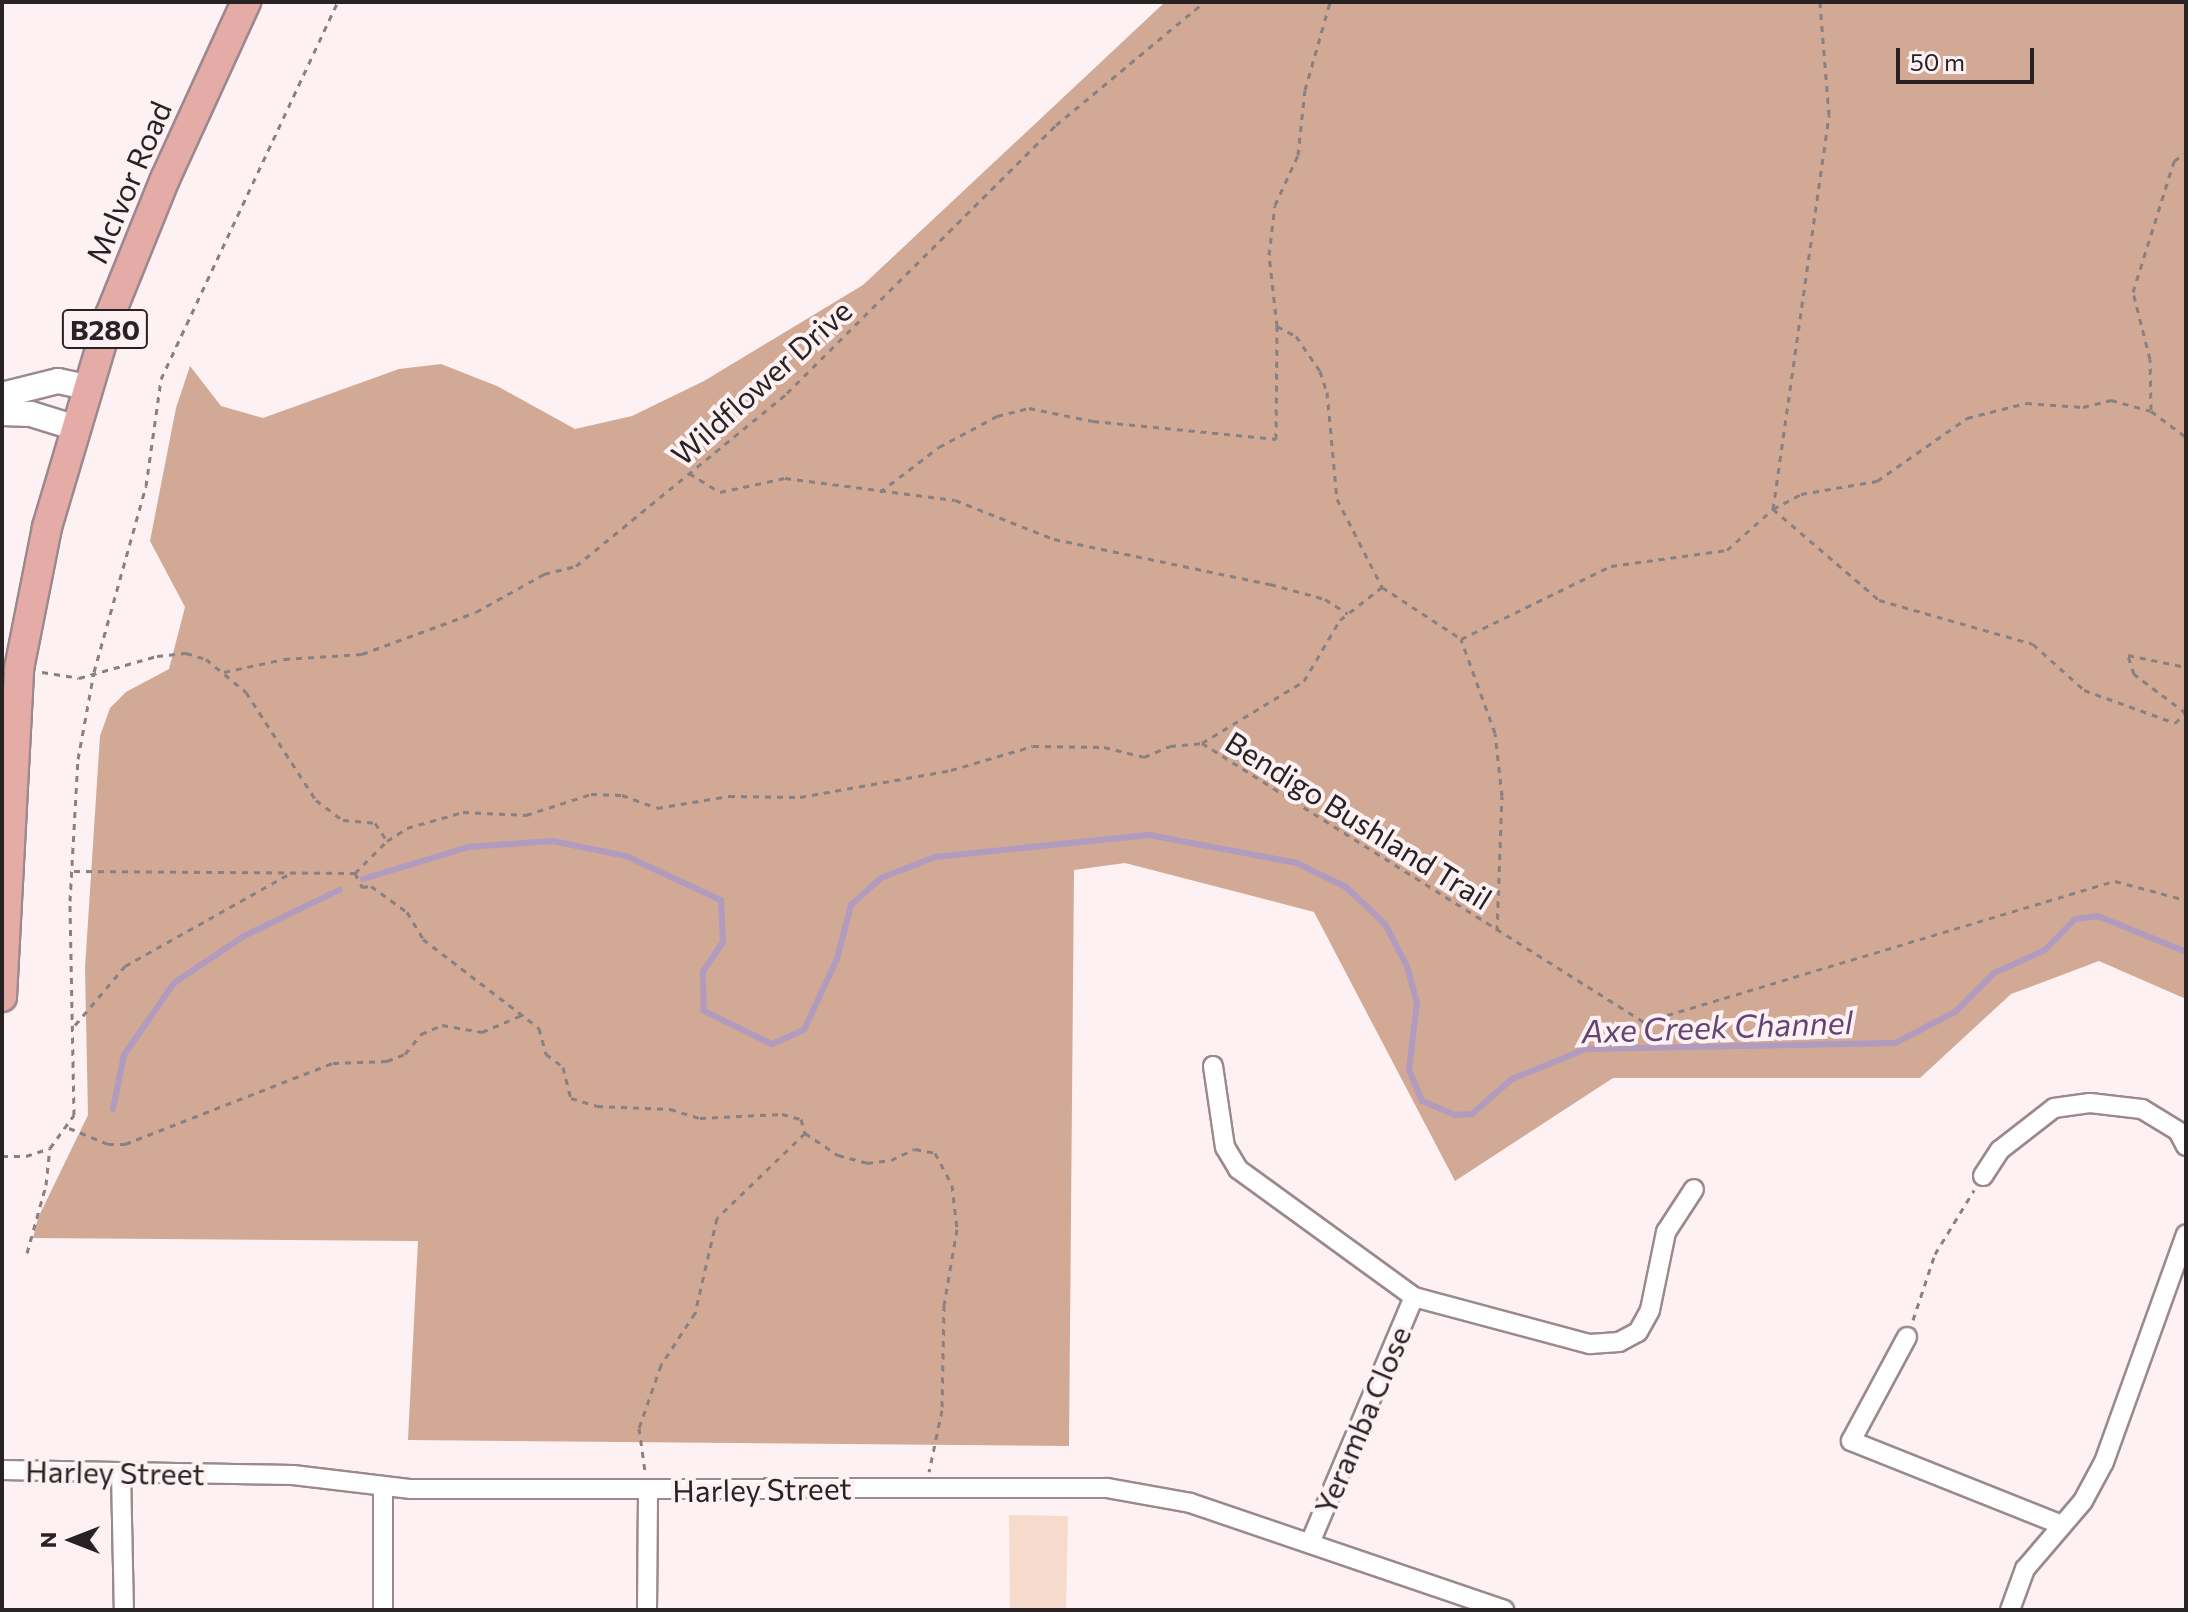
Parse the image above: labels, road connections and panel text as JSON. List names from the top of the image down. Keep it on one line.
{"streets":{"main road":["McIvor Road","B280"],"street":["Yeramba Close","Harley Street"],"path":["Wildflower Drive","Bendigo Bushland Trail"]},"crossings":[["Yeramba Close","Harley Street"]],"water":["Axe Creek Channel"],"scale_bar":"50 m","north":"left"}
